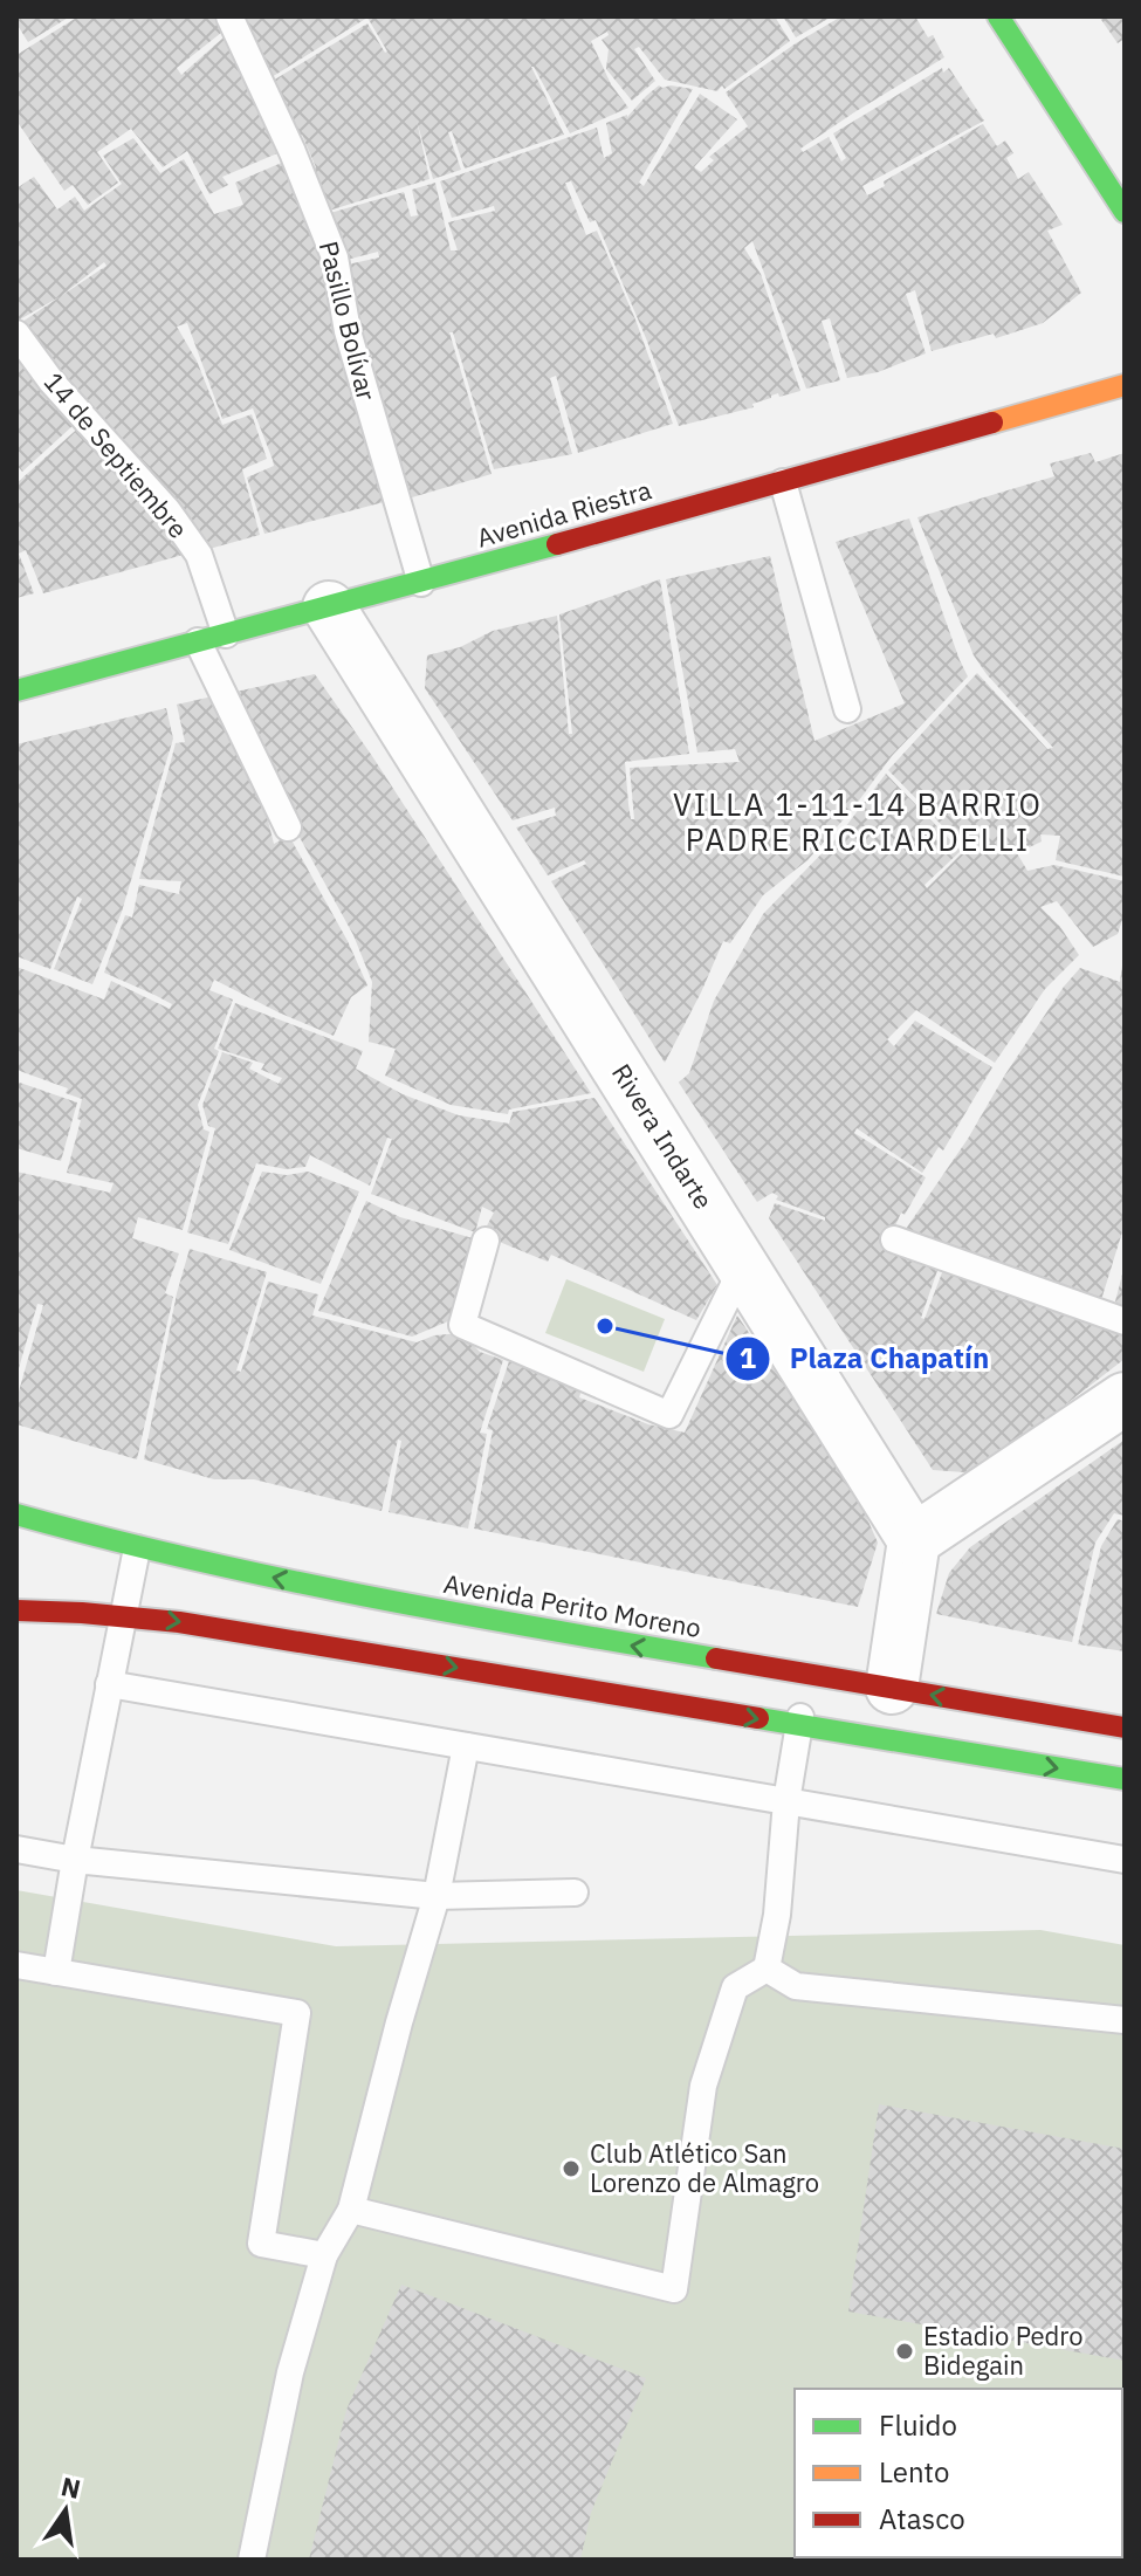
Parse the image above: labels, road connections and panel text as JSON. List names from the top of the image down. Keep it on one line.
{"streets":{"main road":["Avenida Riestra","Avenida Perito Moreno"],"street":["Rivera Indarte"],"lane":["Pasillo Bolívar","14 de Septiembre"]},"crossings":[["Pasillo Bolívar","Avenida Riestra"],["14 de Septiembre","Avenida Riestra"],["Avenida Riestra","Rivera Indarte"]],"districts":["VILLA 1-11-14 BARRIO PADRE RICCIARDELLI"],"places":["Plaza Chapatín","Club Atlético San Lorenzo de Almagro","Estadio Pedro Bidegain"],"legend":["Fluido","Lento","Atasco"],"north":"top"}
